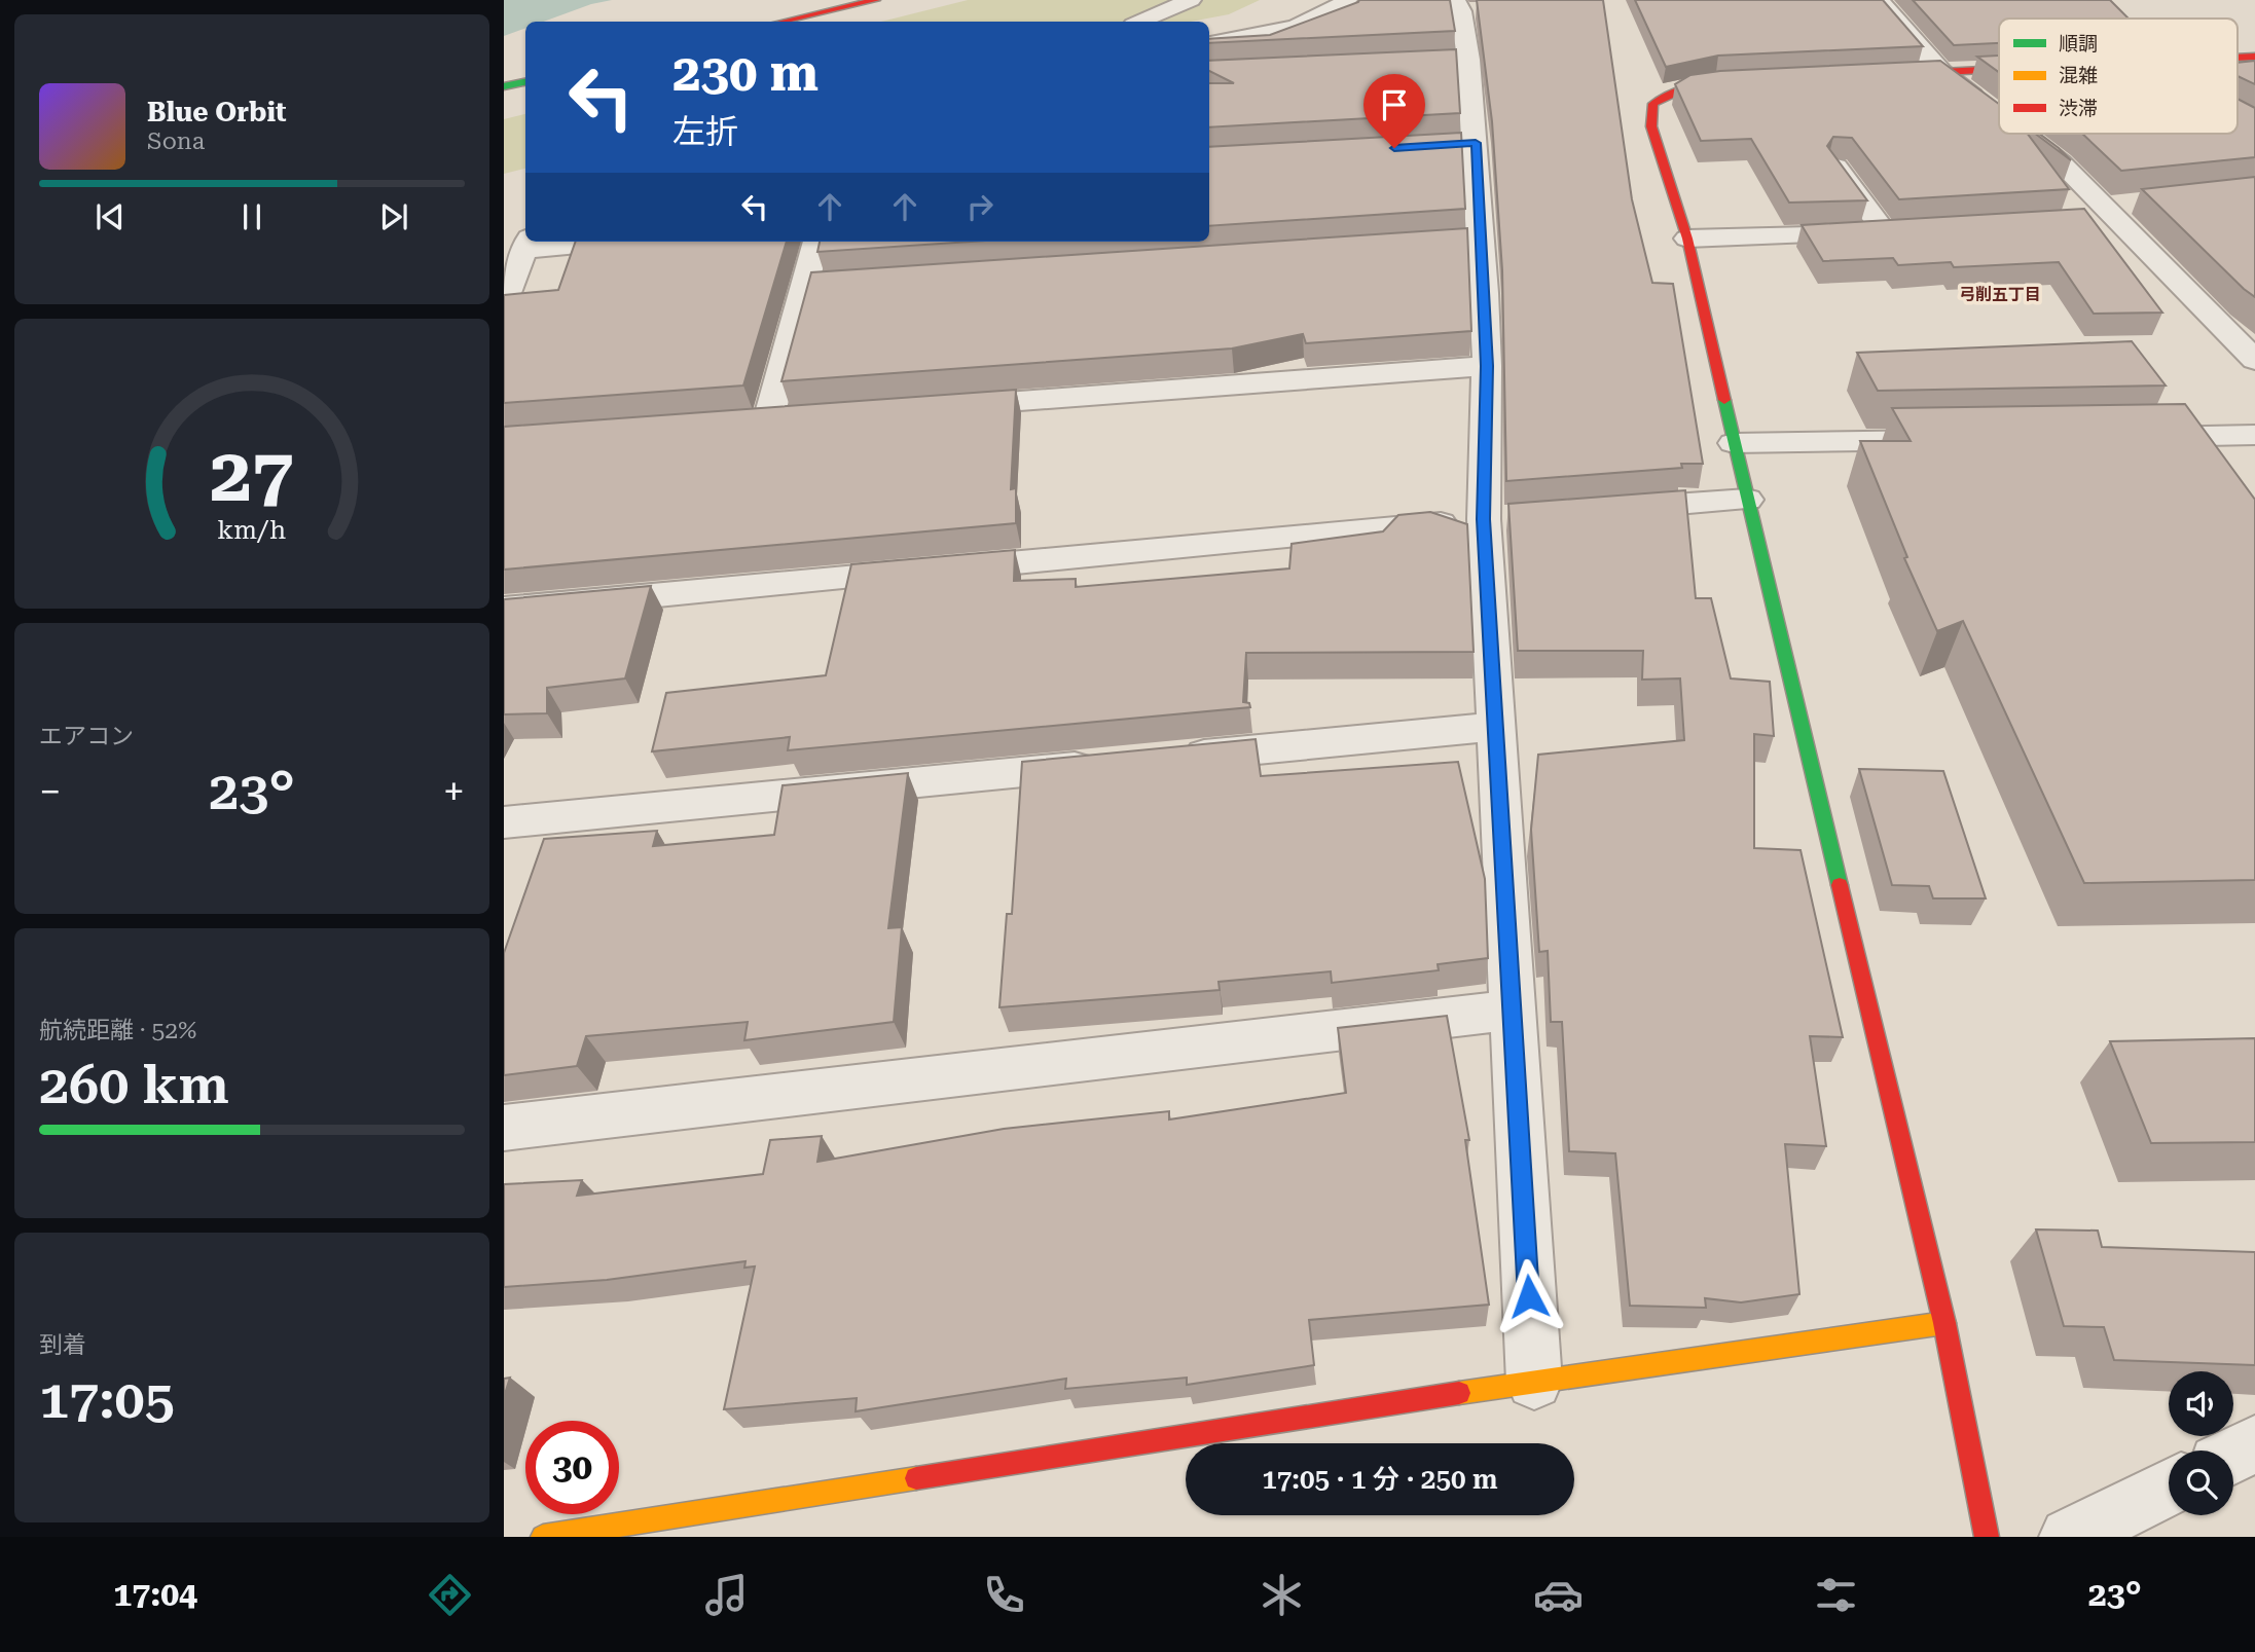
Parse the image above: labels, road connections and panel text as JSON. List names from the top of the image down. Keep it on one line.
{"districts":["弓削五丁目"],"legend":["順調","混雑","渋滞"],"page":{"turn":["230 m","左折"],"song":["Blue Orbit","Sona"],"tile":["エアコン",["航続距離 · 52%","260 km"],["到着","17:05"]],"heat":["−","23°","+"],"limit":"30","trip":"17:05 · 1 分 · 250 m","tabs":["17:04","23°"],"gauge":["27","km/h"]}}
